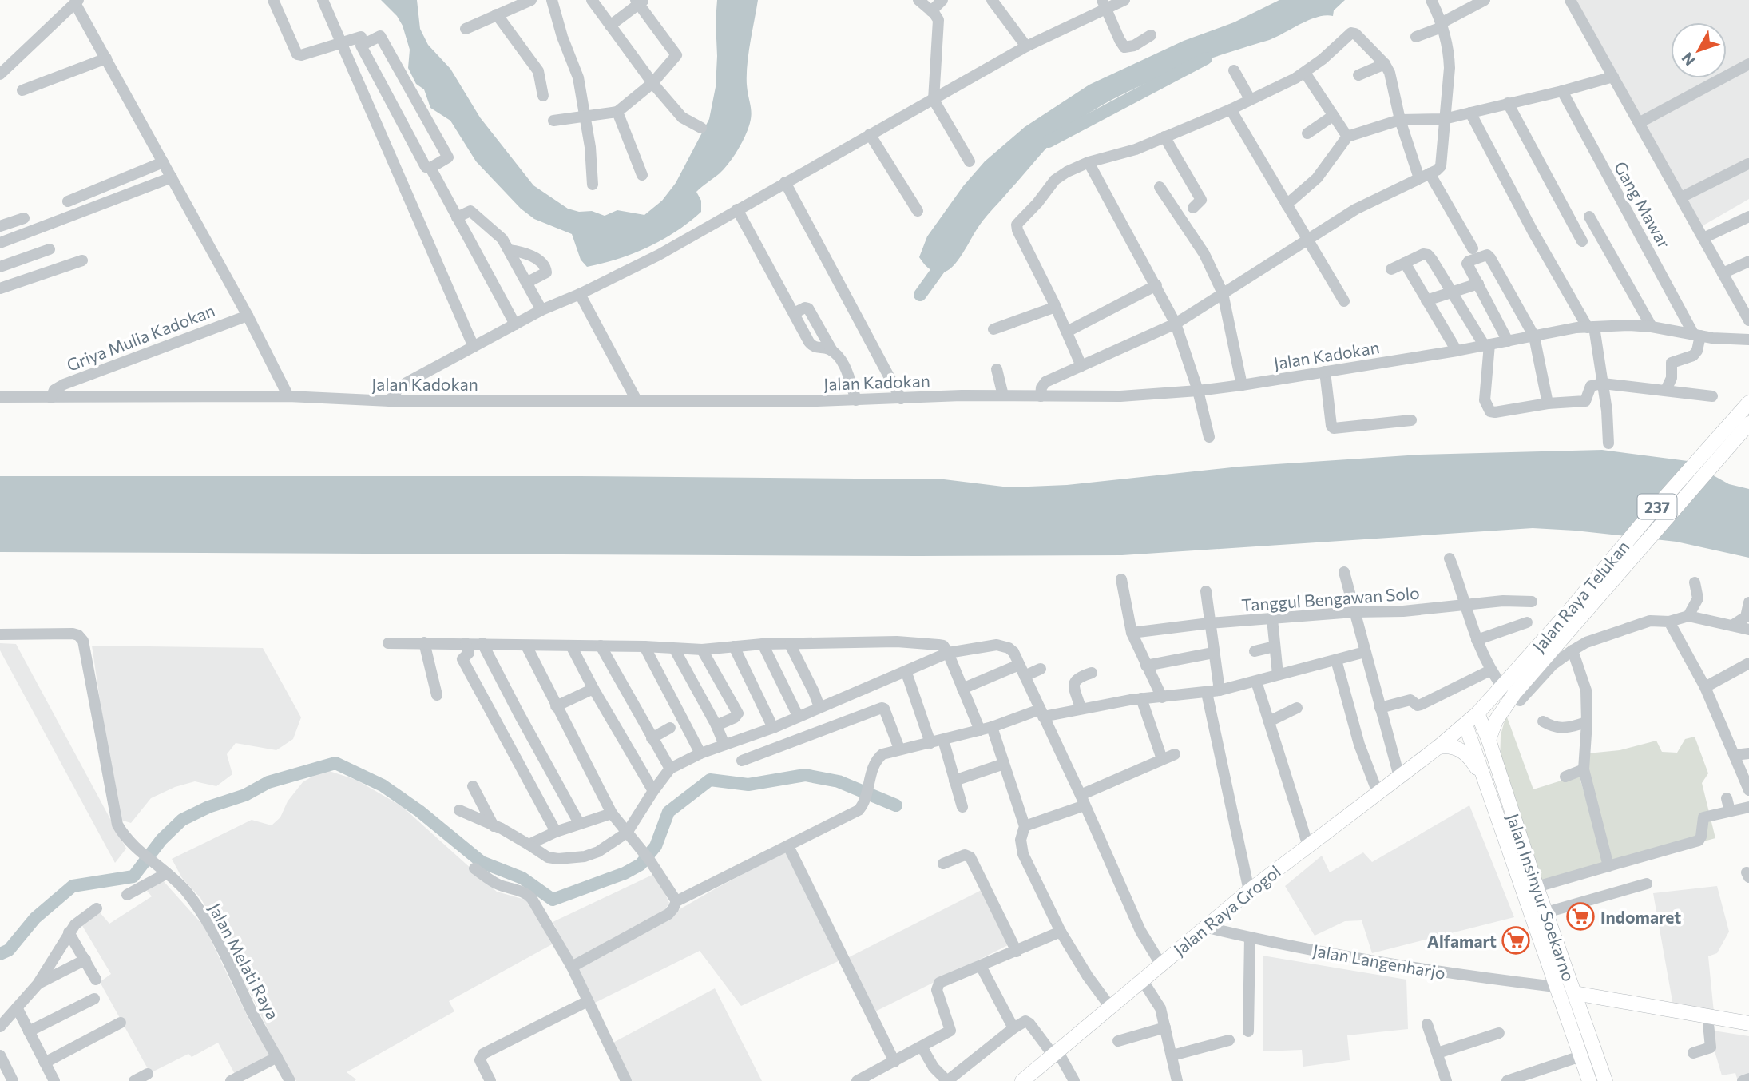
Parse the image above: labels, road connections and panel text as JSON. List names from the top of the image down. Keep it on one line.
{"streets":{"main road":["237","Jalan Raya Telukan","Jalan Insinyur Soekarno","Jalan Raya Grogol"],"street":["Gang Mawar","Griya Mulia Kadokan","Jalan Kadokan","Tanggul Bengawan Solo","Jalan Melati Raya","Jalan Langenharjo"]},"crossings":[["Gang Mawar","Jalan Kadokan"],["Griya Mulia Kadokan","Jalan Kadokan"],["Jalan Raya Telukan","Jalan Insinyur Soekarno"],["Jalan Raya Telukan","Jalan Raya Grogol"],["Jalan Insinyur Soekarno","Jalan Raya Grogol"],["Jalan Insinyur Soekarno","Jalan Langenharjo"],["Jalan Raya Grogol","Jalan Langenharjo"]],"places":{"supermarket":["Indomaret","Alfamart"]},"north":"bottom left"}
